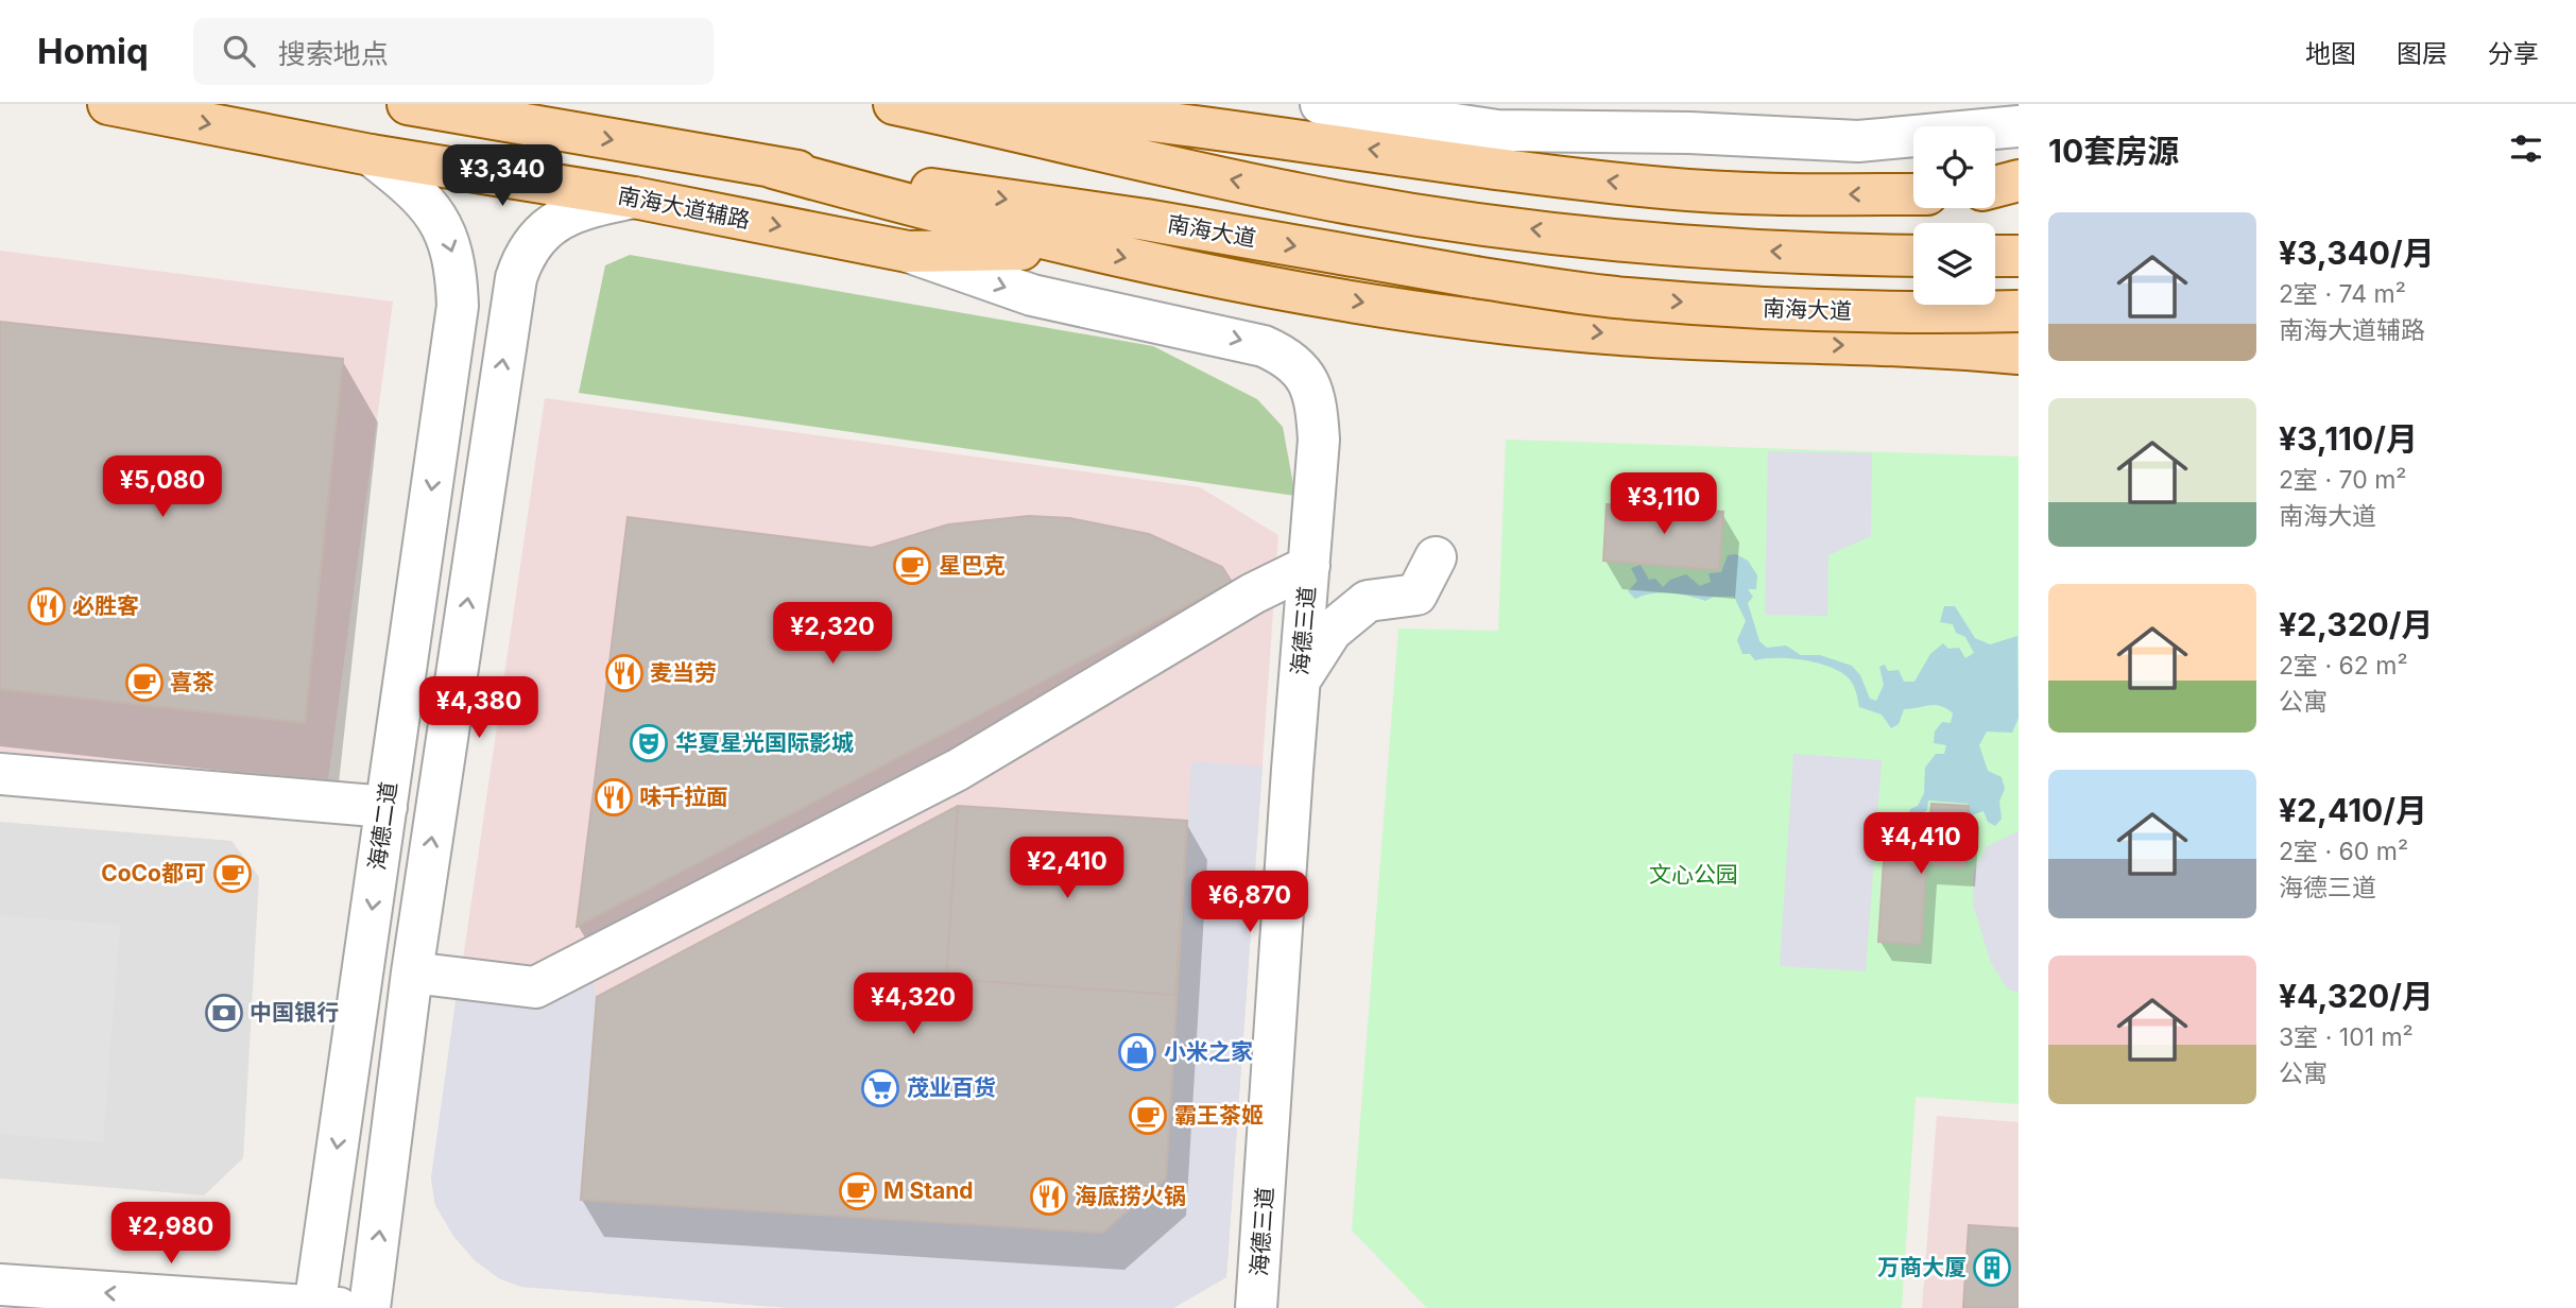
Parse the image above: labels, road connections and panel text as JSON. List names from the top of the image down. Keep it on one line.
{"streets":{"main road":["南海大道辅路","南海大道"],"street":["海德三道","海德二道"]},"crossings":[["南海大道辅路","海德三道"],["南海大道辅路","海德二道"]],"one_way":["海德三道"],"parks":["文心公园"],"places":{"cafe":["星巴克","喜茶","CoCo都可","霸王茶姬","M Stand"],"restaurant":["必胜客","麦当劳","味千拉面","海底捞火锅"],"theatre":["华夏星光国际影城"],"bank":["中国银行"],"shop":["小米之家"],"supermarket":["茂业百货"],"building":["万商大厦"]},"page":{"header":"Homiq","search":"搜索地点","nav":["地图","图层","分享"],"heading":"10套房源","price":["¥3,340","¥5,080","¥3,110","¥2,320","¥4,380","¥4,410","¥2,410","¥6,870","¥4,320","¥2,980"],"list":[{"name":"¥3,340/月","note":"2室 · 74 m² · 南海大道辅路"},{"name":"¥3,110/月","note":"2室 · 70 m² · 南海大道"},{"name":"¥2,320/月","note":"2室 · 62 m² · 公寓"},{"name":"¥2,410/月","note":"2室 · 60 m² · 海德三道"},{"name":"¥4,320/月","note":"3室 · 101 m² · 公寓"}]}}
